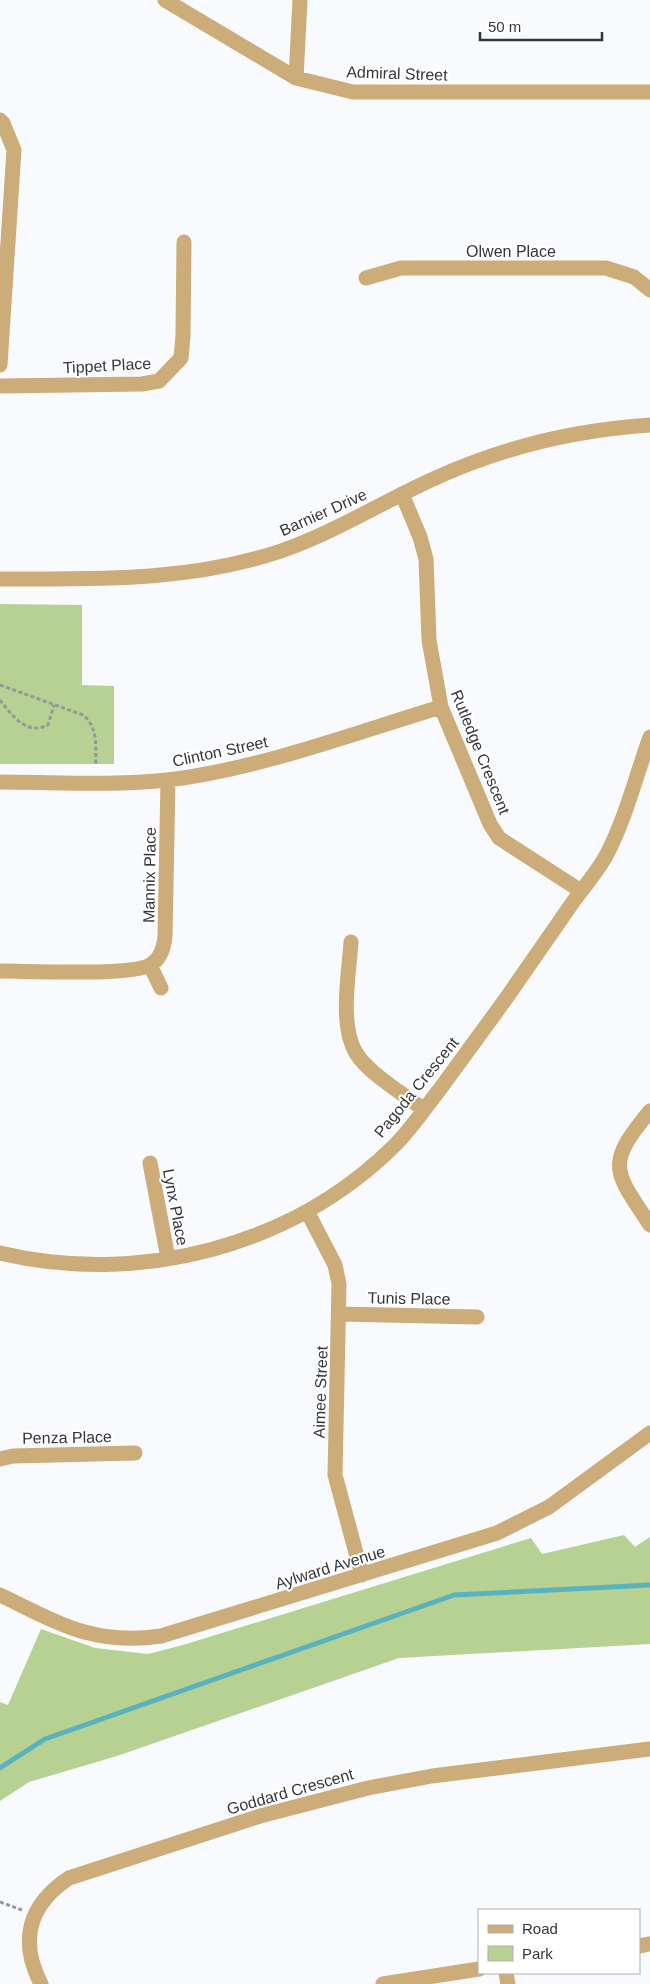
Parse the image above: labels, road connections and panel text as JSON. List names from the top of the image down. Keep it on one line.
{"streets":{"street":["Admiral Street","Olwen Place","Tippet Place","Barnier Drive","Clinton Street","Rutledge Crescent","Mannix Place","Pagoda Crescent","Lynx Place","Tunis Place","Aimee Street","Penza Place","Aylward Avenue","Goddard Crescent"]},"crossings":[["Barnier Drive","Rutledge Crescent"],["Clinton Street","Rutledge Crescent"],["Clinton Street","Mannix Place"],["Rutledge Crescent","Pagoda Crescent"],["Pagoda Crescent","Lynx Place"],["Pagoda Crescent","Aimee Street"],["Tunis Place","Aimee Street"],["Aimee Street","Aylward Avenue"]],"legend":["Road","Park"],"scale_bar":"50 m"}
